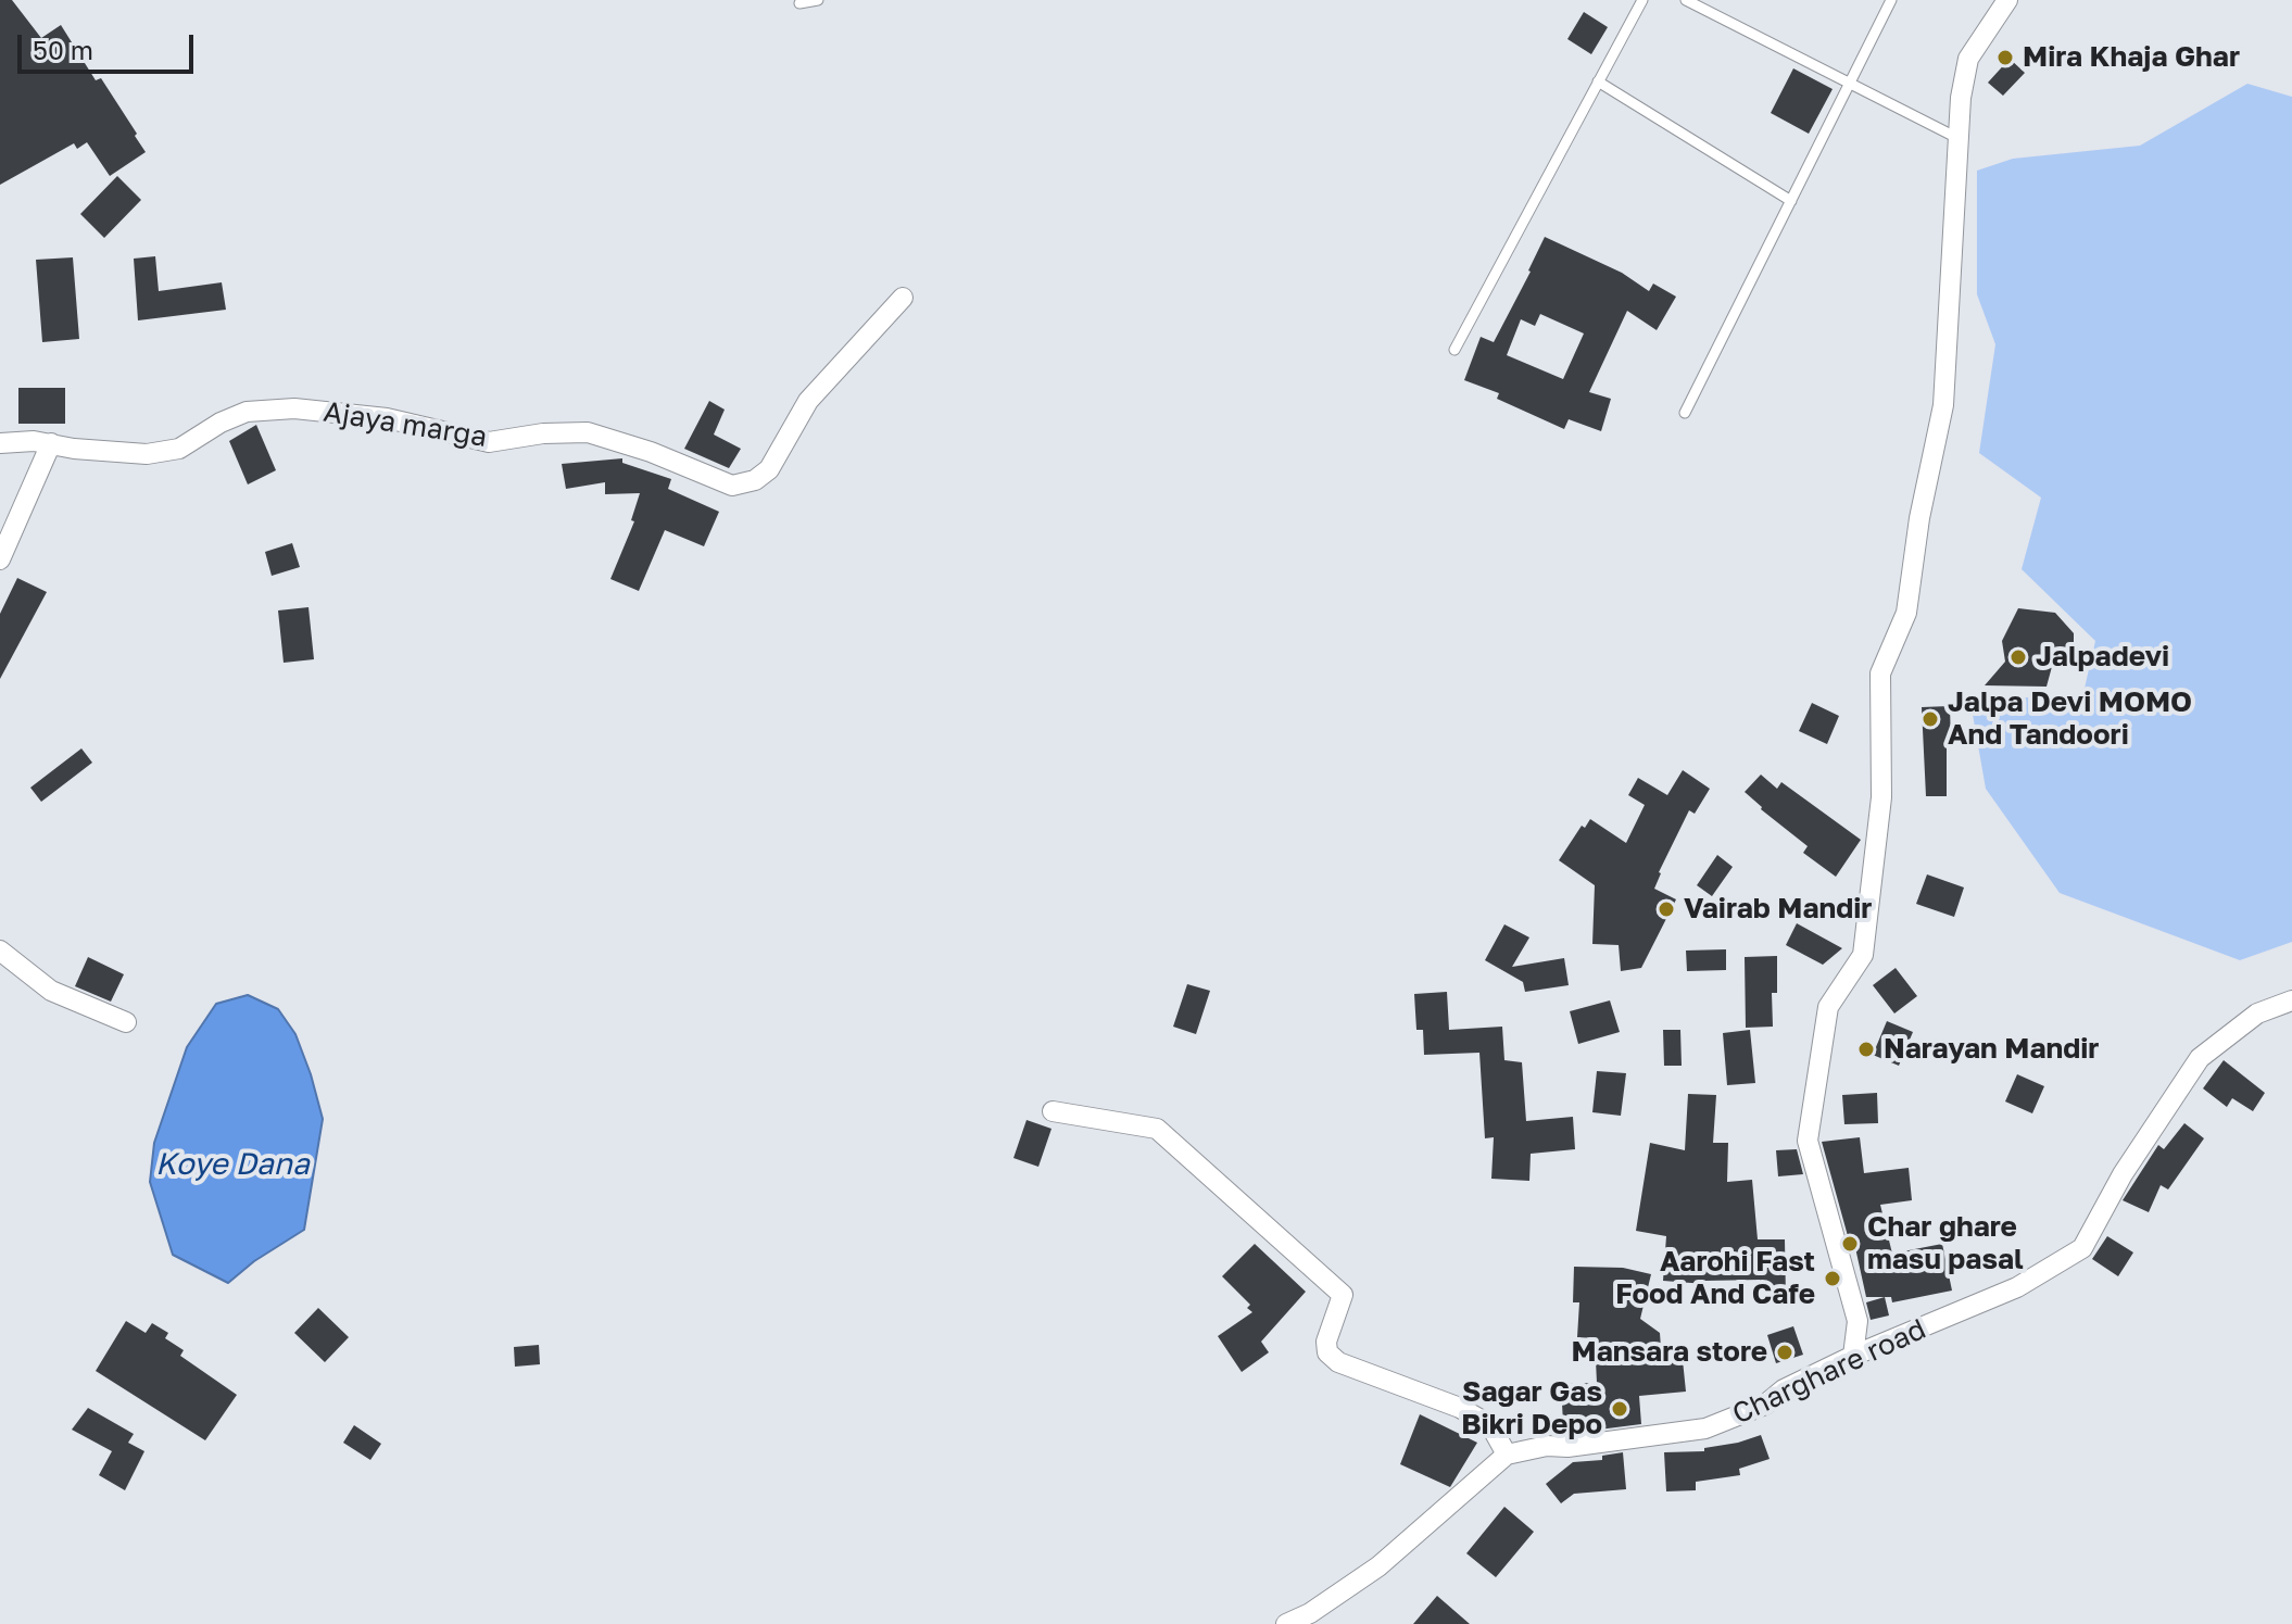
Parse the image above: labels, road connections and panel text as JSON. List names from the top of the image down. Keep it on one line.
{"streets":{"street":["Ajaya marga","Charghare road"]},"water":["Koye Dana"],"places":["Mira Khaja Ghar","Jalpadevi","Jalpa Devi MOMO And Tandoori","Vairab Mandir","Narayan Mandir","Char ghare masu pasal","Aarohi Fast Food And Cafe","Mansara store","Sagar Gas Bikri Depo"],"scale_bar":"50 m"}
